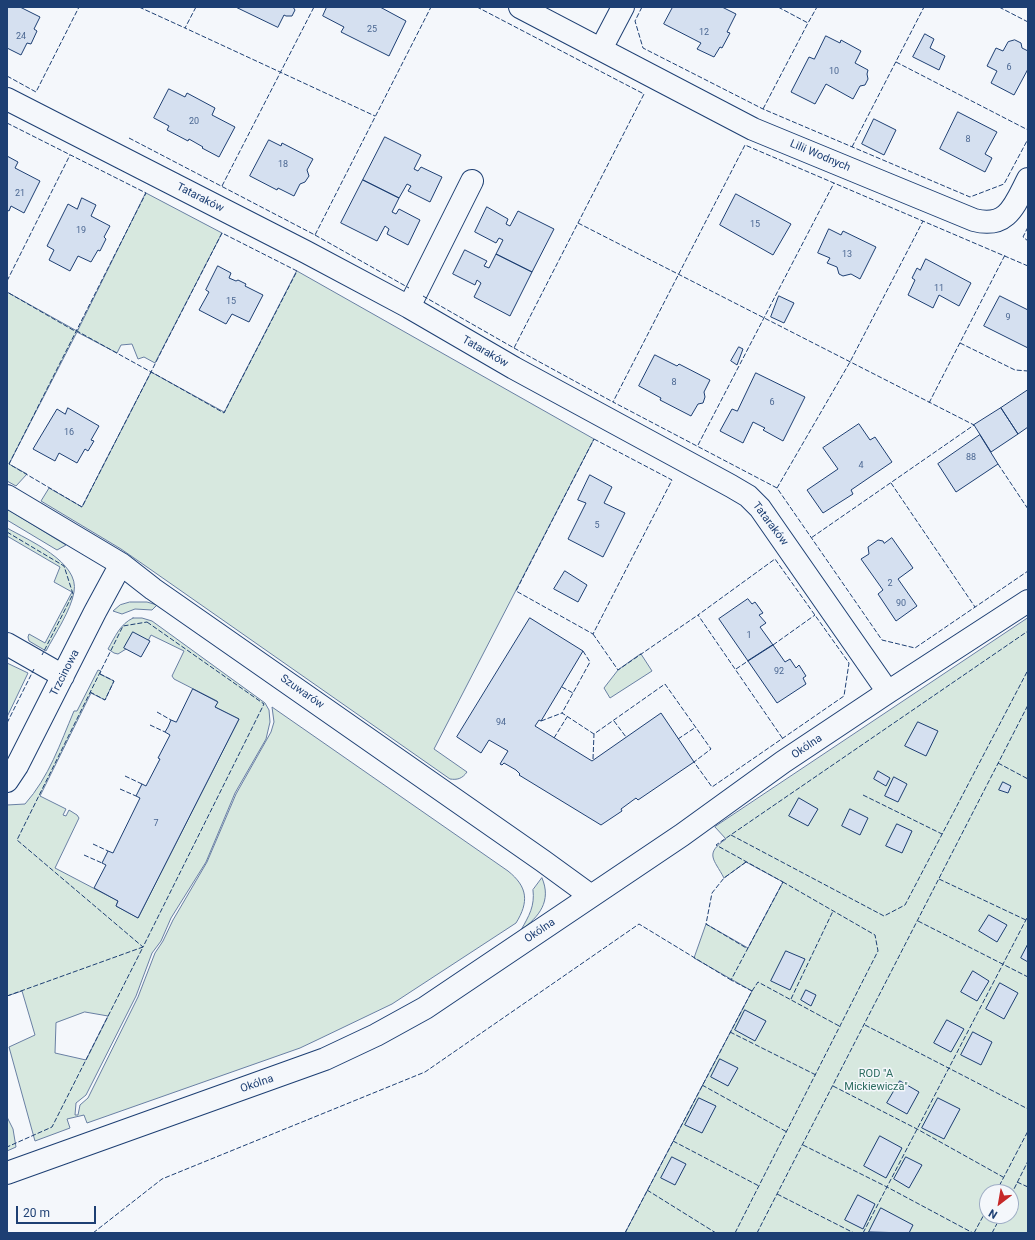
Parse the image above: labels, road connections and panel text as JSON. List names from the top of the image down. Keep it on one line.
{"streets":{"street":["Lilii Wodnych","Tataraków","Trzcinowa","Szuwarów","Okólna"]},"crossings":[["Tataraków","Okólna"],["Trzcinowa","Szuwarów"],["Szuwarów","Okólna"]],"parks":["ROD \"A Mickiewicza\""],"house_numbers":["25","12","24","6","10","20","8","18","21","15","19","13","11","15","9","8","6","16","88","4","5","2","90","1","92","94","7"],"scale_bar":"20 m","north":"bottom left"}
